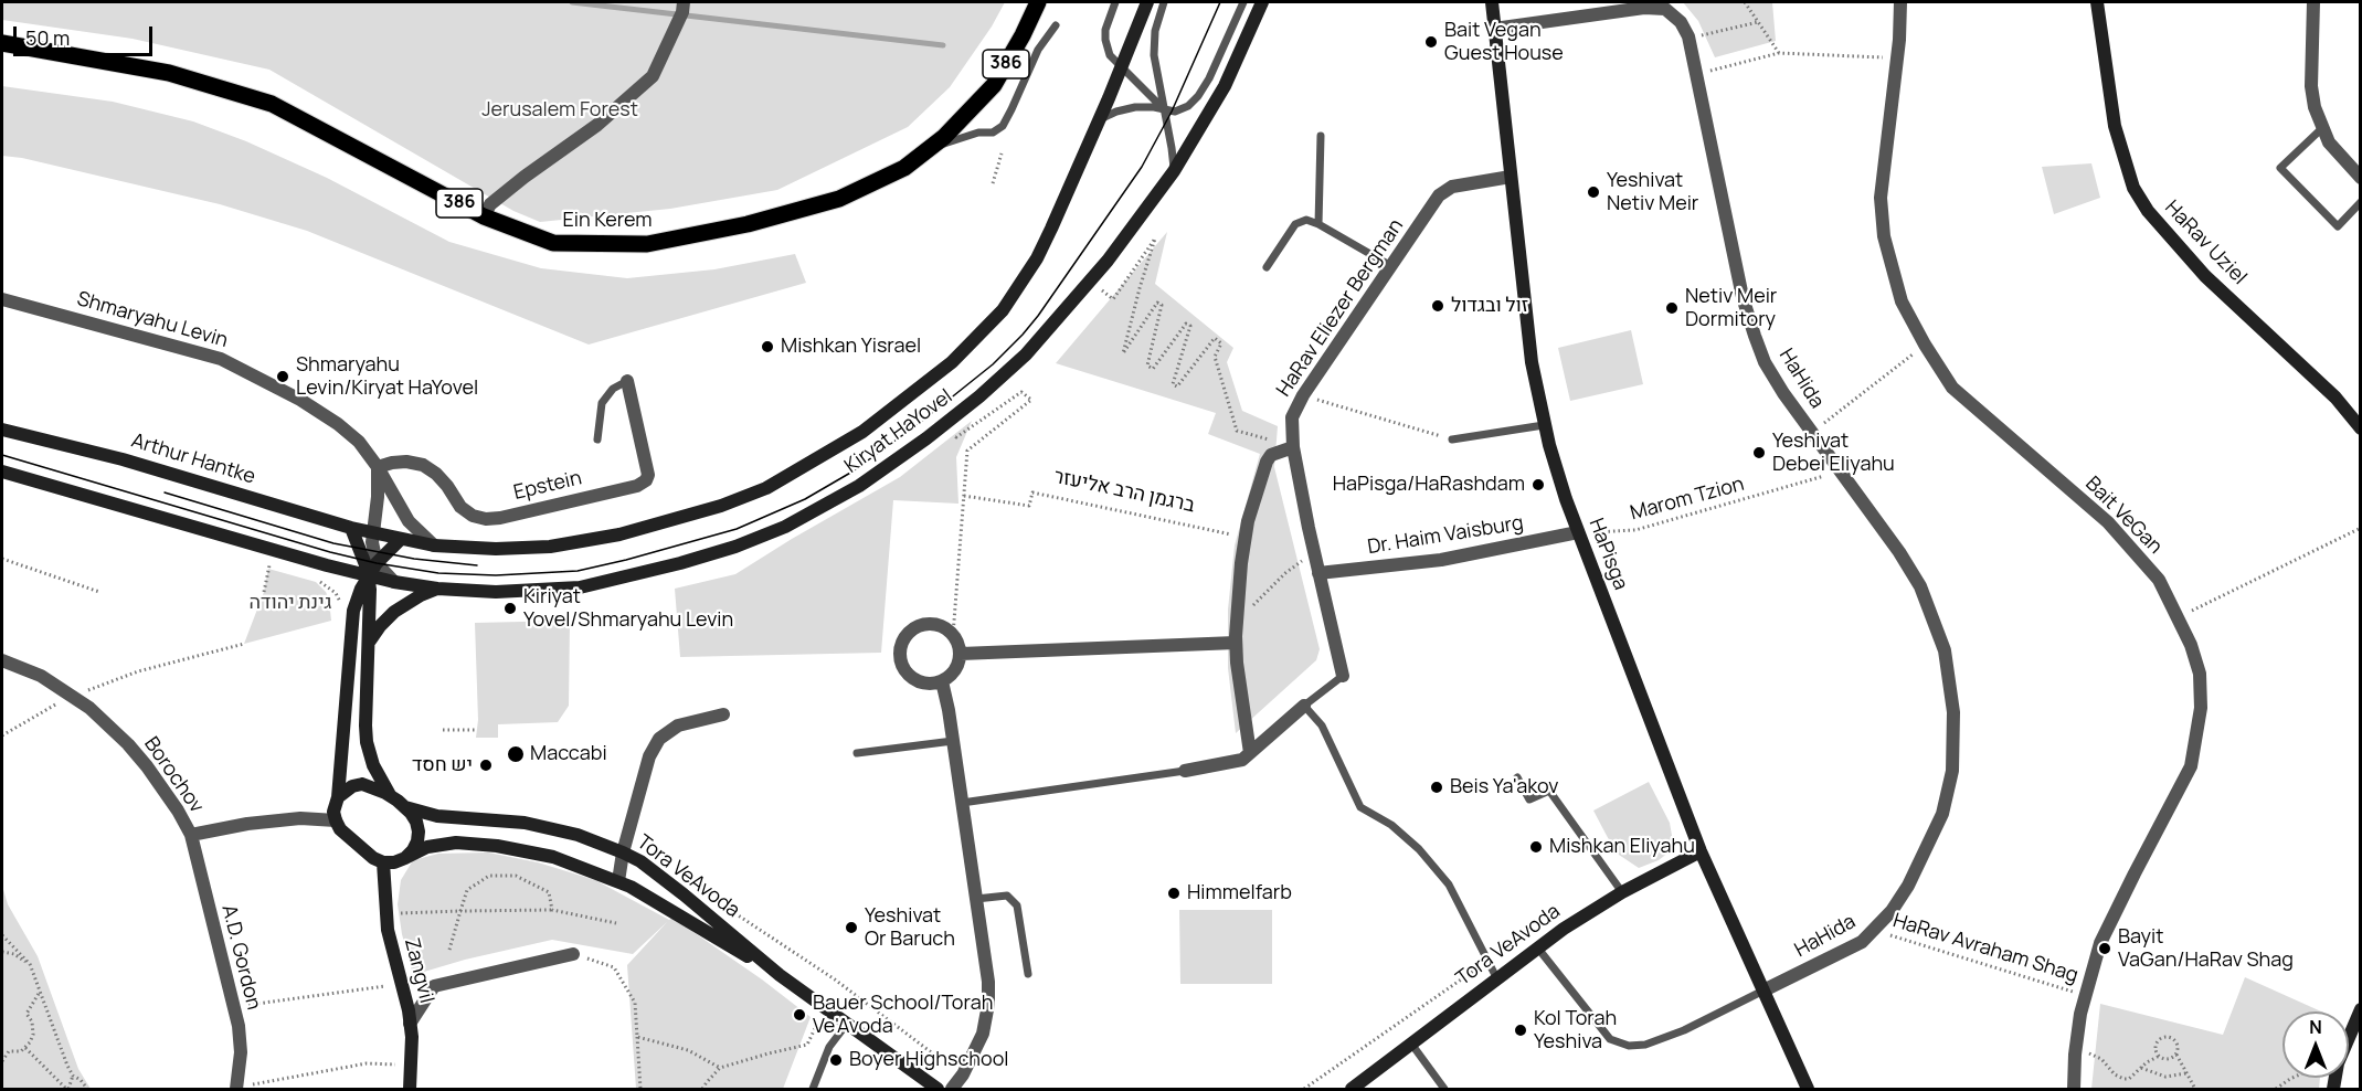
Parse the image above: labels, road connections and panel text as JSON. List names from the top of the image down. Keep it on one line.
{"streets":{"main road":["386","Ein Kerem"],"street":["HaRav Uziel","HaRav Eliezer Bergman","Shmaryahu Levin","HaHida","Kiryat HaYovel","Arthur Hantke","Epstein","Bait VeGan","Dr. Haim Vaisburg","HaPisga","Borochov","Tora VeAvoda","A.D. Gordon","Zangvil"],"path":["ברגמן הרב אליעזר","Marom Tzion","HaRav Avraham Shag"]},"crossings":[["HaRav Eliezer Bergman","Dr. Haim Vaisburg"],["HaRav Eliezer Bergman","HaPisga"],["Shmaryahu Levin","Kiryat HaYovel"],["Shmaryahu Levin","Epstein"],["HaHida","Marom Tzion"],["HaHida","HaPisga"],["HaHida","HaRav Avraham Shag"],["Kiryat HaYovel","Arthur Hantke"],["Marom Tzion","Dr. Haim Vaisburg"],["Marom Tzion","HaPisga"],["Bait VeGan","HaRav Avraham Shag"],["Dr. Haim Vaisburg","HaPisga"],["HaPisga","Tora VeAvoda"],["Borochov","Tora VeAvoda"],["Borochov","A.D. Gordon"],["Borochov","Zangvil"],["Tora VeAvoda","Zangvil"]],"parks":["Jerusalem Forest","גינת יהודה"],"places":["Bait Vegan Guest House","Yeshivat Netiv Meir","זול ובגדול","Netiv Meir Dormitory","Mishkan Yisrael","Shmaryahu Levin/Kiryat HaYovel","Yeshivat Debei Eliyahu","HaPisga/HaRashdam","Kiriyat Yovel/Shmaryahu Levin","Maccabi","יש חסד","Beis Ya'akov","Mishkan Eliyahu","Himmelfarb","Yeshivat Or Baruch","Bayit VaGan/HaRav Shag","Bauer School/Torah Ve'Avoda","Kol Torah Yeshiva","Boyer Highschool"],"scale_bar":"50 m","north":"top"}
